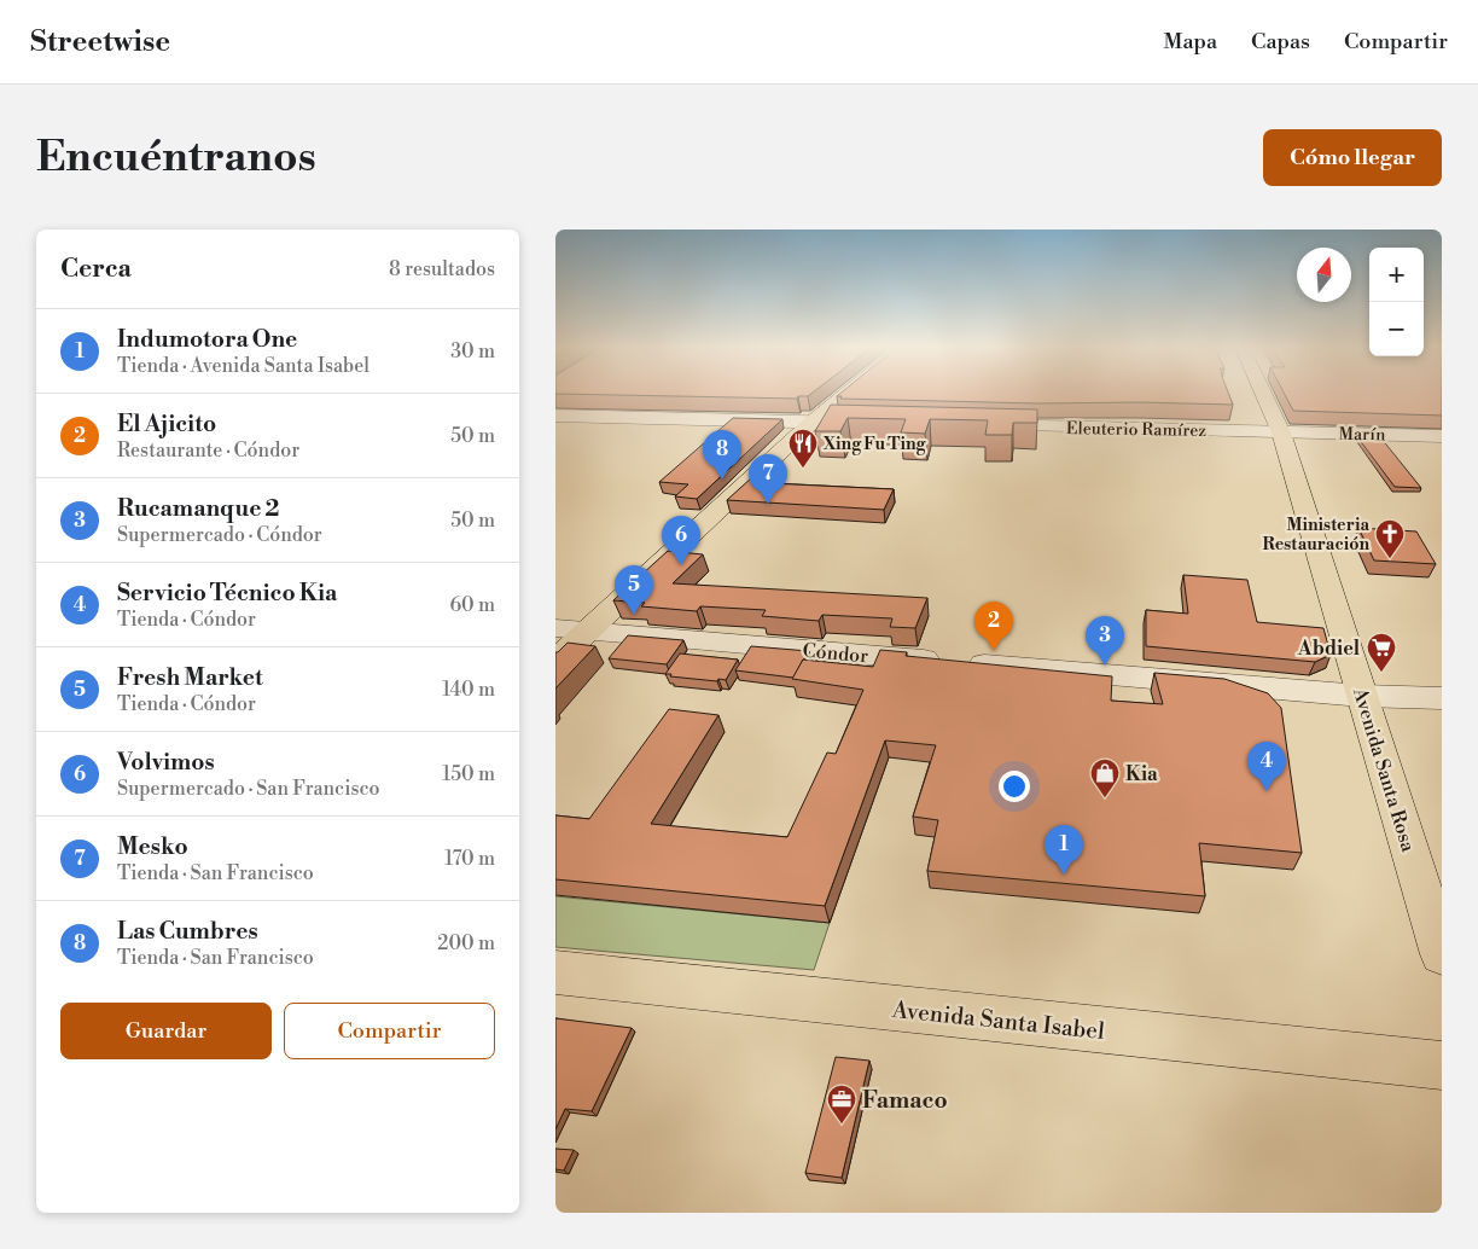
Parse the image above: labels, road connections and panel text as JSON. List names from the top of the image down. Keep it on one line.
{"streets":{"main road":["Avenida Santa Rosa","Avenida Santa Isabel"],"street":["Eleuterio Ramírez","Marín","Cóndor"]},"crossings":[["Eleuterio Ramírez","Marín"],["Eleuterio Ramírez","Avenida Santa Rosa"],["Marín","Avenida Santa Rosa"],["Cóndor","Avenida Santa Rosa"]],"places":{"restaurant":["Xing Fu Ting"],"church":["Ministeria Restauración"],"supermarket":["Abdiel"],"shop":["Kia"],"office":["Famaco"]},"north":"top","page":{"header":"Streetwise","nav":["Mapa","Capas","Compartir"],"buttons":["Cómo llegar",["Guardar","Compartir"]],"title":"Encuéntranos","heading":["Cerca","8 resultados"],"map_buttons":["+","−"],"list":[{"mark":"1","name":"Indumotora One","note":"Tienda · Avenida Santa Isabel","value":"30 m"},{"mark":"2","name":"El Ajicito","note":"Restaurante · Cóndor","value":"50 m"},{"mark":"3","name":"Rucamanque 2","note":"Supermercado · Cóndor","value":"50 m"},{"mark":"4","name":"Servicio Técnico Kia","note":"Tienda · Cóndor","value":"60 m"},{"mark":"5","name":"Fresh Market","note":"Tienda · Cóndor","value":"140 m"},{"mark":"6","name":"Volvimos","note":"Supermercado · San Francisco","value":"150 m"},{"mark":"7","name":"Mesko","note":"Tienda · San Francisco","value":"170 m"},{"mark":"8","name":"Las Cumbres","note":"Tienda · San Francisco","value":"200 m"}],"pins":["8","7","6","5","2","3","4","1"]}}
